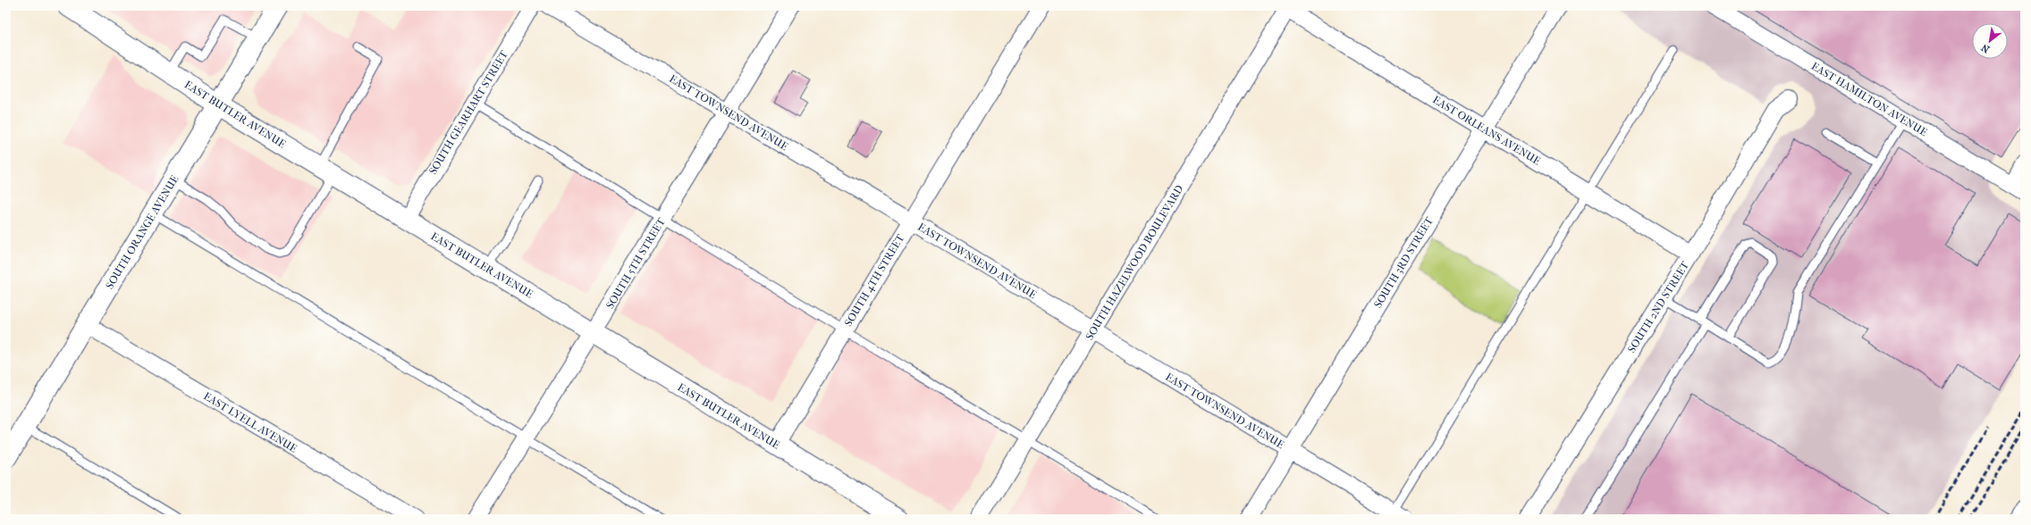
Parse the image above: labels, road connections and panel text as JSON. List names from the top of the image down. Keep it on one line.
{"streets":{"street":["EAST HAMILTON AVENUE","SOUTH GEARHART STREET","EAST TOWNSEND AVENUE","EAST BUTLER AVENUE","EAST ORLEANS AVENUE","SOUTH ORANGE AVENUE","SOUTH HAZELWOOD BOULEVARD","SOUTH 3RD STREET","SOUTH 5TH STREET","SOUTH 4TH STREET","SOUTH 2ND STREET","EAST LYELL AVENUE"]},"crossings":[["SOUTH GEARHART STREET","EAST BUTLER AVENUE"],["EAST TOWNSEND AVENUE","SOUTH HAZELWOOD BOULEVARD"],["EAST TOWNSEND AVENUE","SOUTH 3RD STREET"],["EAST TOWNSEND AVENUE","SOUTH 5TH STREET"],["EAST TOWNSEND AVENUE","SOUTH 4TH STREET"],["EAST BUTLER AVENUE","SOUTH ORANGE AVENUE"],["EAST BUTLER AVENUE","SOUTH 5TH STREET"],["EAST BUTLER AVENUE","SOUTH 4TH STREET"],["EAST ORLEANS AVENUE","SOUTH HAZELWOOD BOULEVARD"],["EAST ORLEANS AVENUE","SOUTH 3RD STREET"],["EAST ORLEANS AVENUE","SOUTH 2ND STREET"],["SOUTH ORANGE AVENUE","EAST LYELL AVENUE"]],"north":"bottom left"}
